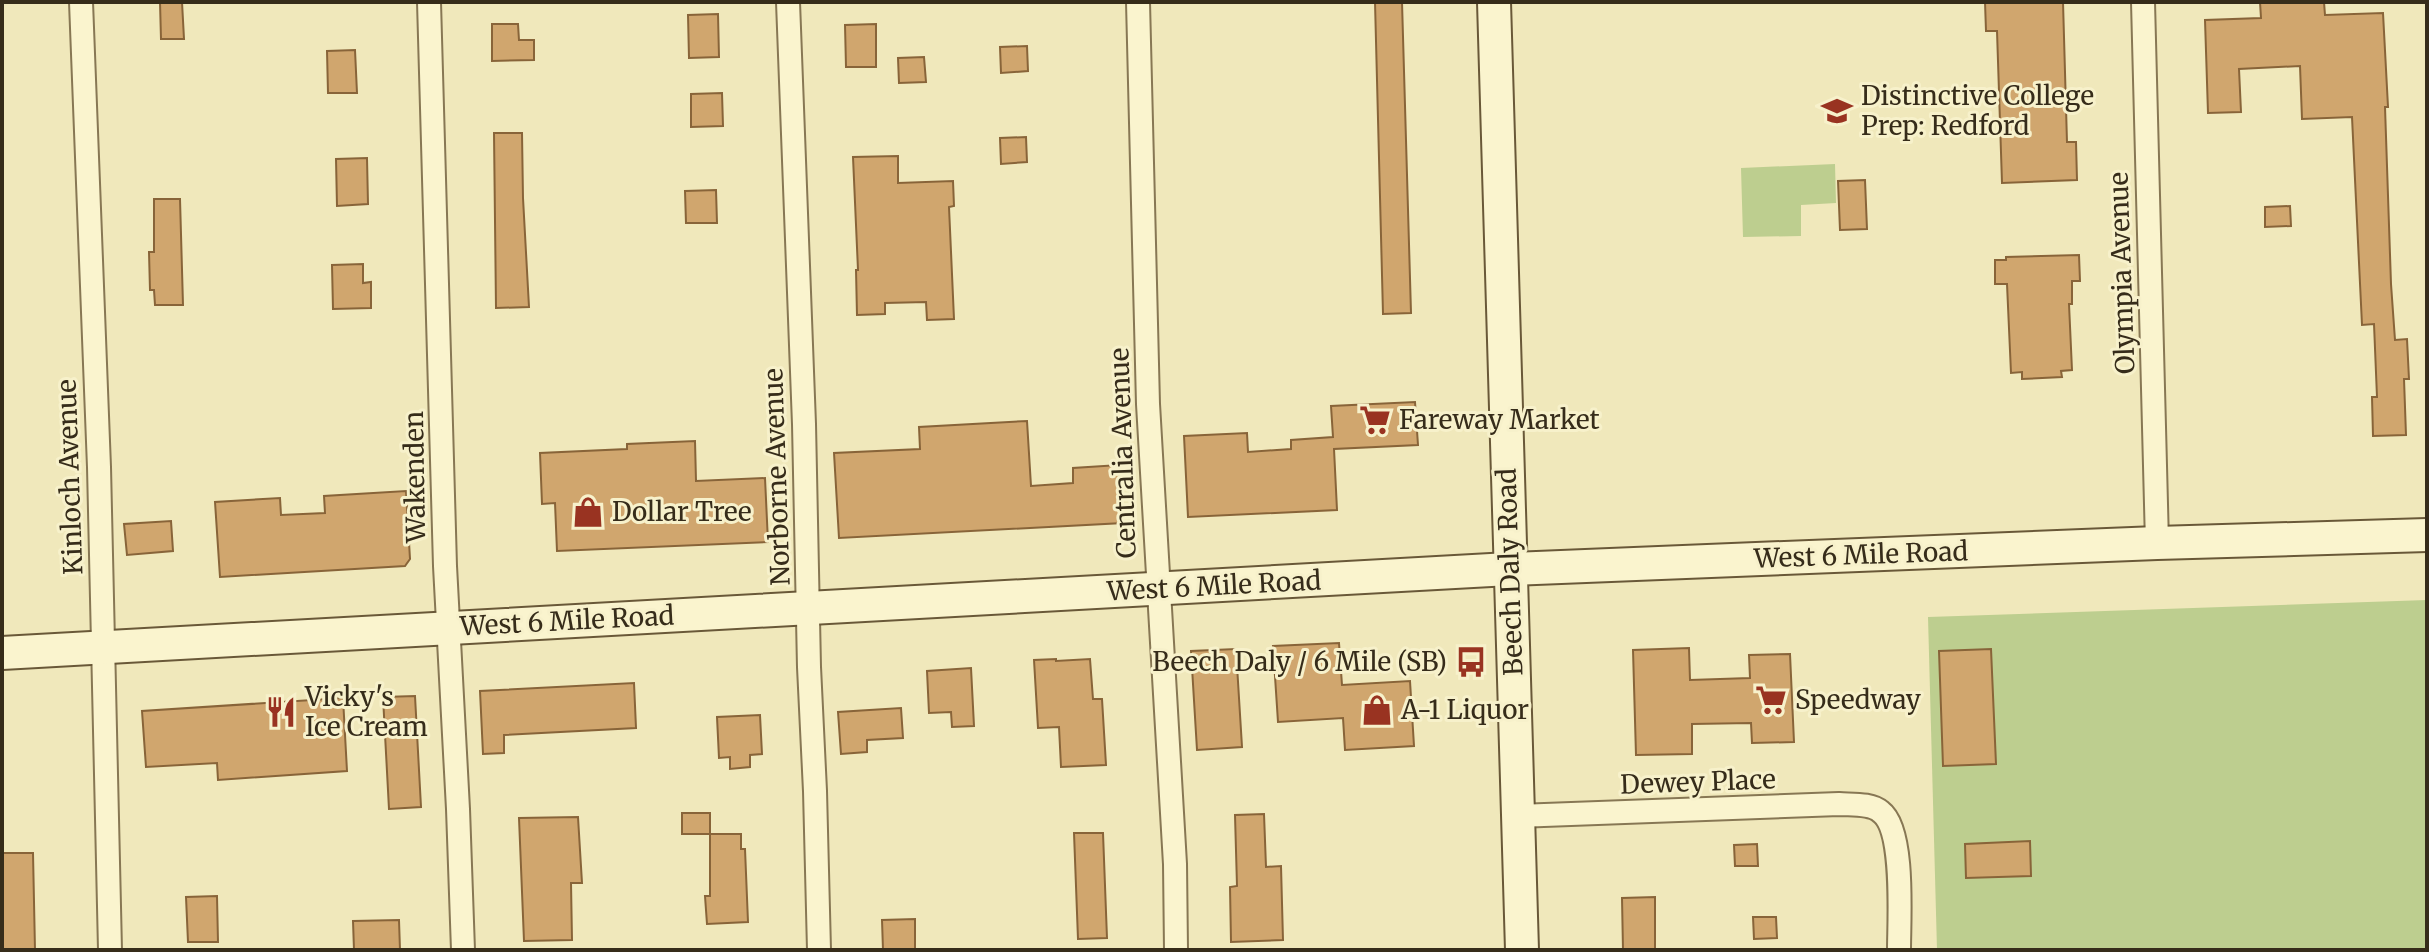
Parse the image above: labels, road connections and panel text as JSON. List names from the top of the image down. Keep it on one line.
{"streets":{"main road":["West 6 Mile Road","Beech Daly Road"],"street":["Olympia Avenue","Centralia Avenue","Kinloch Avenue","Wakenden","Norborne Avenue","Dewey Place"]},"crossings":[["Olympia Avenue","West 6 Mile Road"],["Centralia Avenue","West 6 Mile Road"],["Kinloch Avenue","West 6 Mile Road"],["Wakenden","West 6 Mile Road"],["Norborne Avenue","West 6 Mile Road"],["West 6 Mile Road","Beech Daly Road"],["Beech Daly Road","Dewey Place"]],"places":{"school or university":["Distinctive College Prep: Redford"],"supermarket":["Fareway Market","Speedway"],"shop":["Dollar Tree","A-1 Liquor"],"bus stop":["Beech Daly / 6 Mile (SB)"],"restaurant":["Vicky's Ice Cream"]}}
